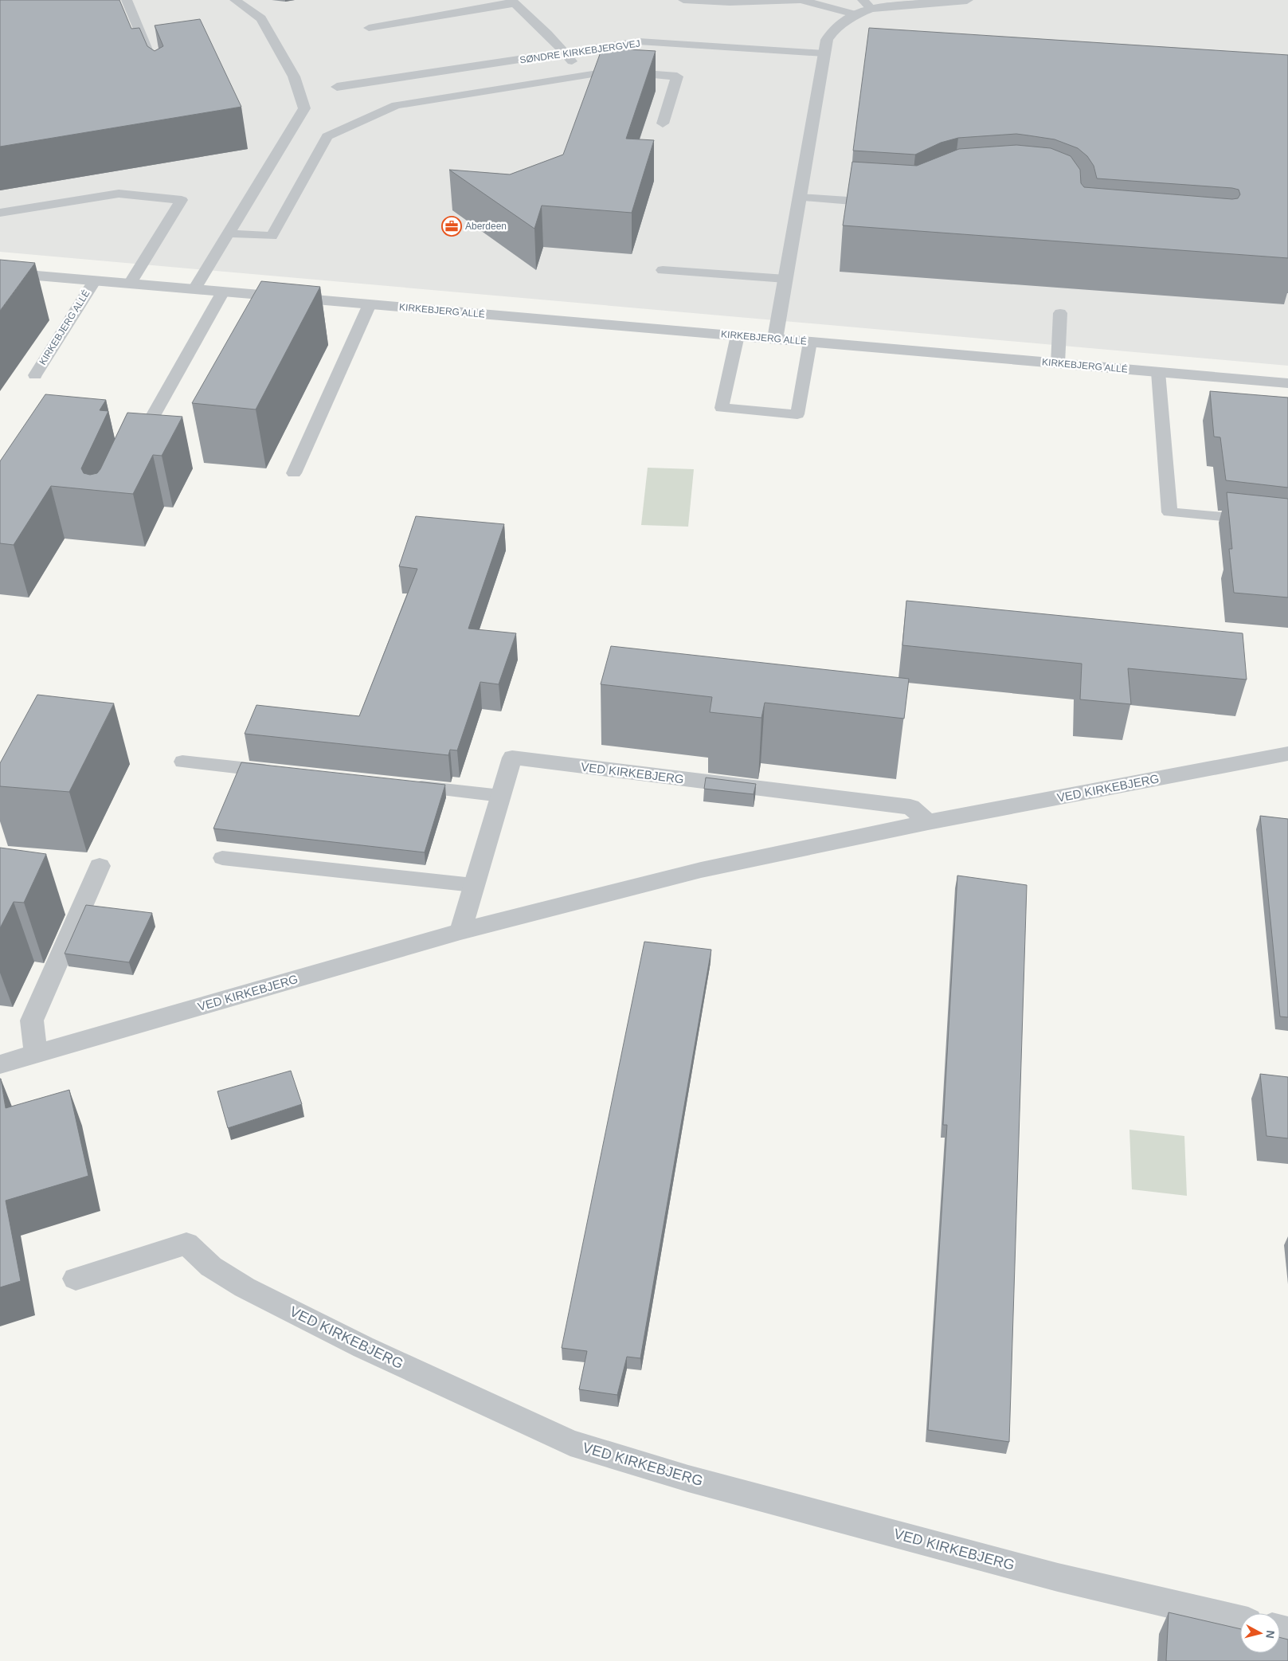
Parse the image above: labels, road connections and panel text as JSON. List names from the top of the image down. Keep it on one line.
{"streets":{"street":["KIRKEBJERG ALLÉ","VED KIRKEBJERG"],"lane":["SØNDRE KIRKEBJERGVEJ"]},"places":{"office":["Aberdeen"]},"north":"right"}
